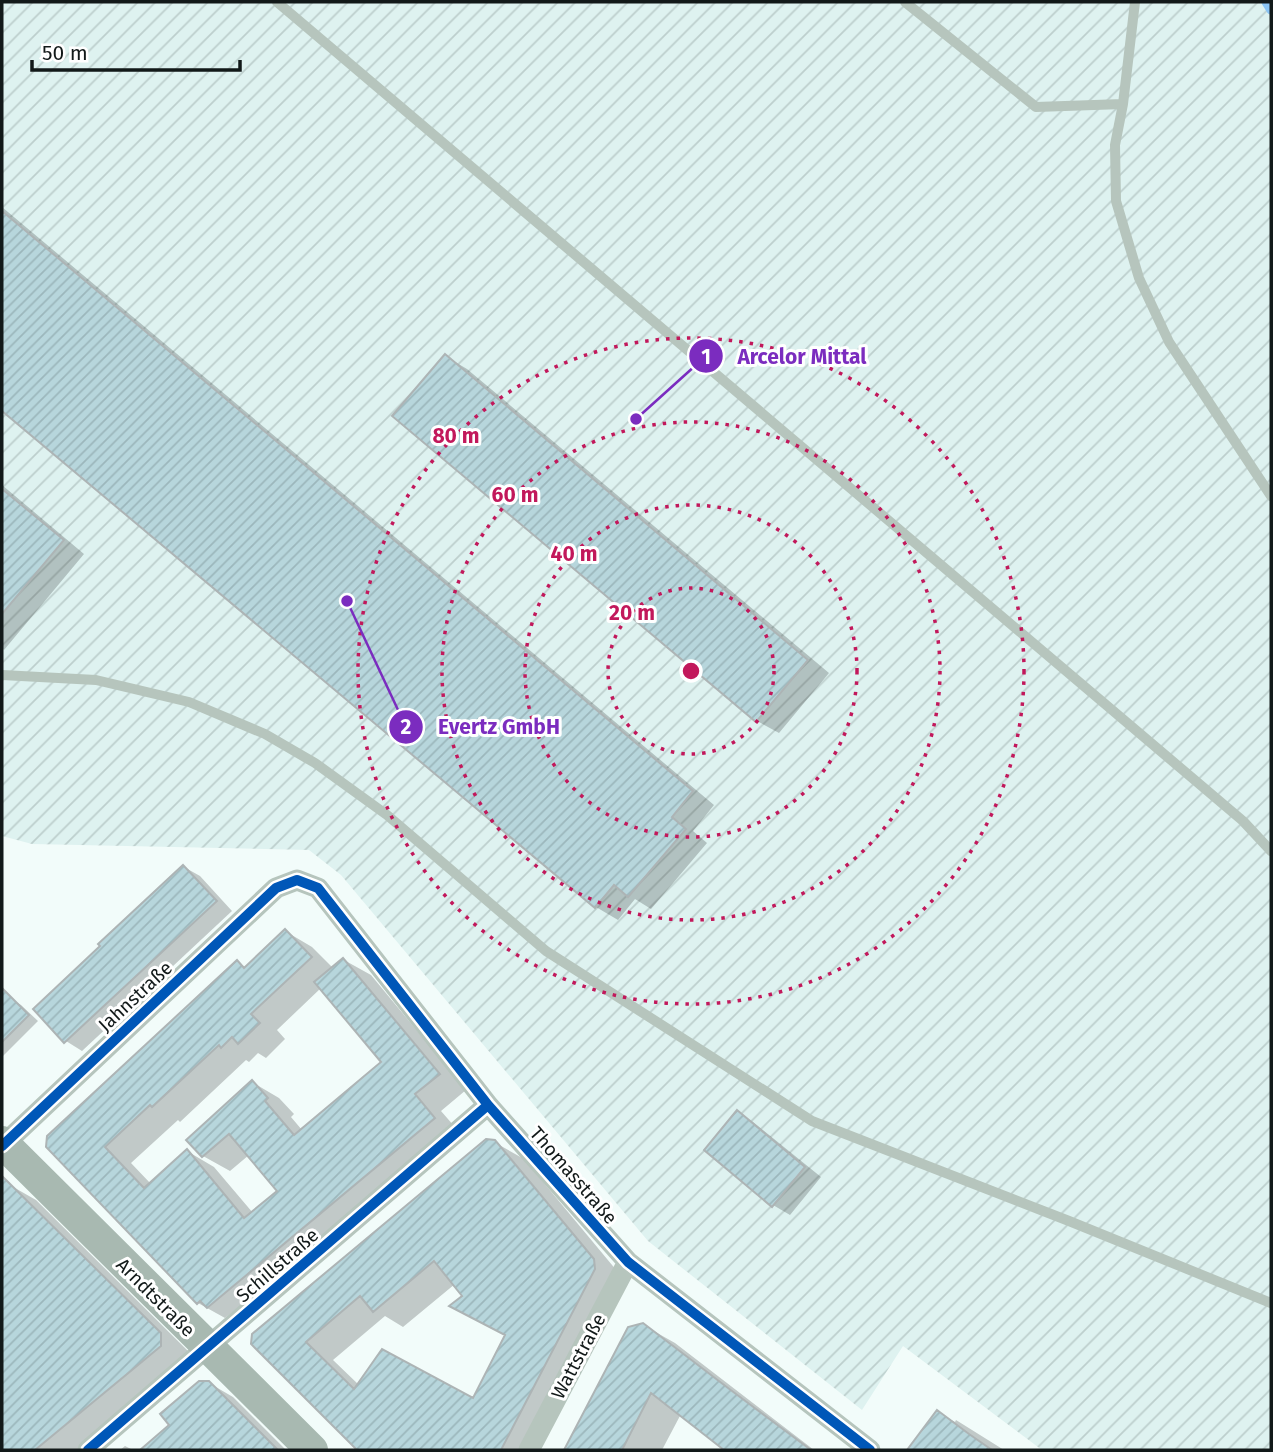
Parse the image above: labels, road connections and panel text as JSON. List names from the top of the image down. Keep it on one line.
{"streets":{"street":["Jahnstraße","Thomasstraße","Schillstraße","Arndtstraße","Wattstraße"]},"crossings":[["Jahnstraße","Thomasstraße"],["Jahnstraße","Arndtstraße"],["Thomasstraße","Schillstraße"],["Thomasstraße","Wattstraße"],["Schillstraße","Arndtstraße"]],"places":["Arcelor Mittal","Evertz GmbH"],"scale_bar":"50 m","rings":["80 m","60 m","40 m","20 m"]}
